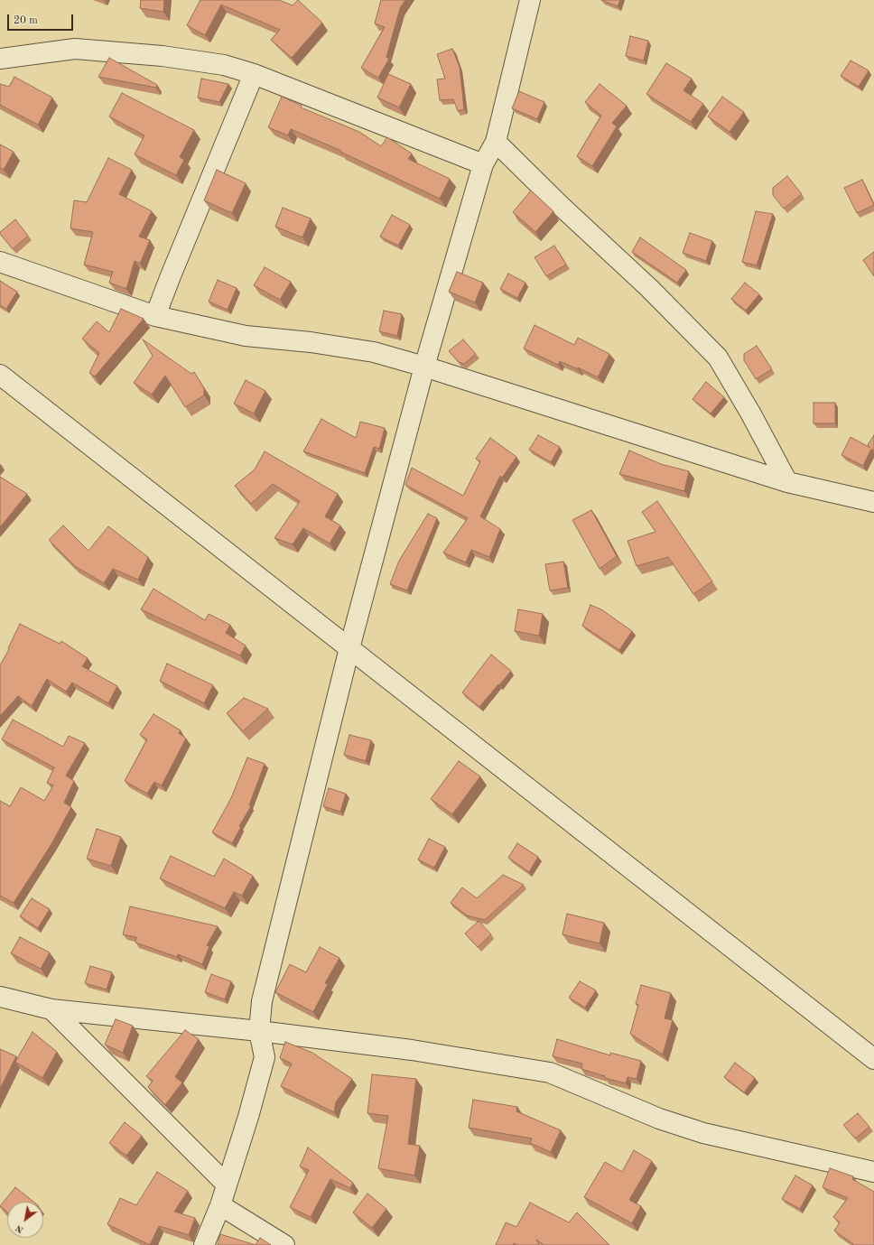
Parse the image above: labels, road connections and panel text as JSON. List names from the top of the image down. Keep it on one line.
{"scale_bar":"20 m","north":"bottom left"}
